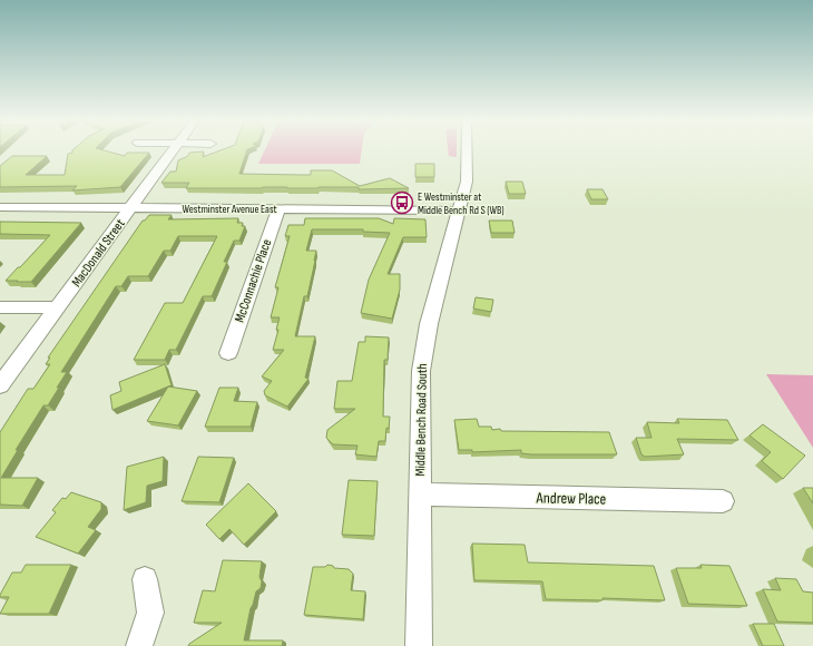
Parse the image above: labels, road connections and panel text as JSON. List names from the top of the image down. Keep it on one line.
{"streets":{"street":["Westminster Avenue East","MacDonald Street","McConnachie Place","Middle Bench Road South","Andrew Place"]},"crossings":[["Westminster Avenue East","MacDonald Street"],["Westminster Avenue East","McConnachie Place"],["Westminster Avenue East","Middle Bench Road South"],["Middle Bench Road South","Andrew Place"]],"places":{"bus stop":["E Westminster at Middle Bench Rd S (WB)"]}}
